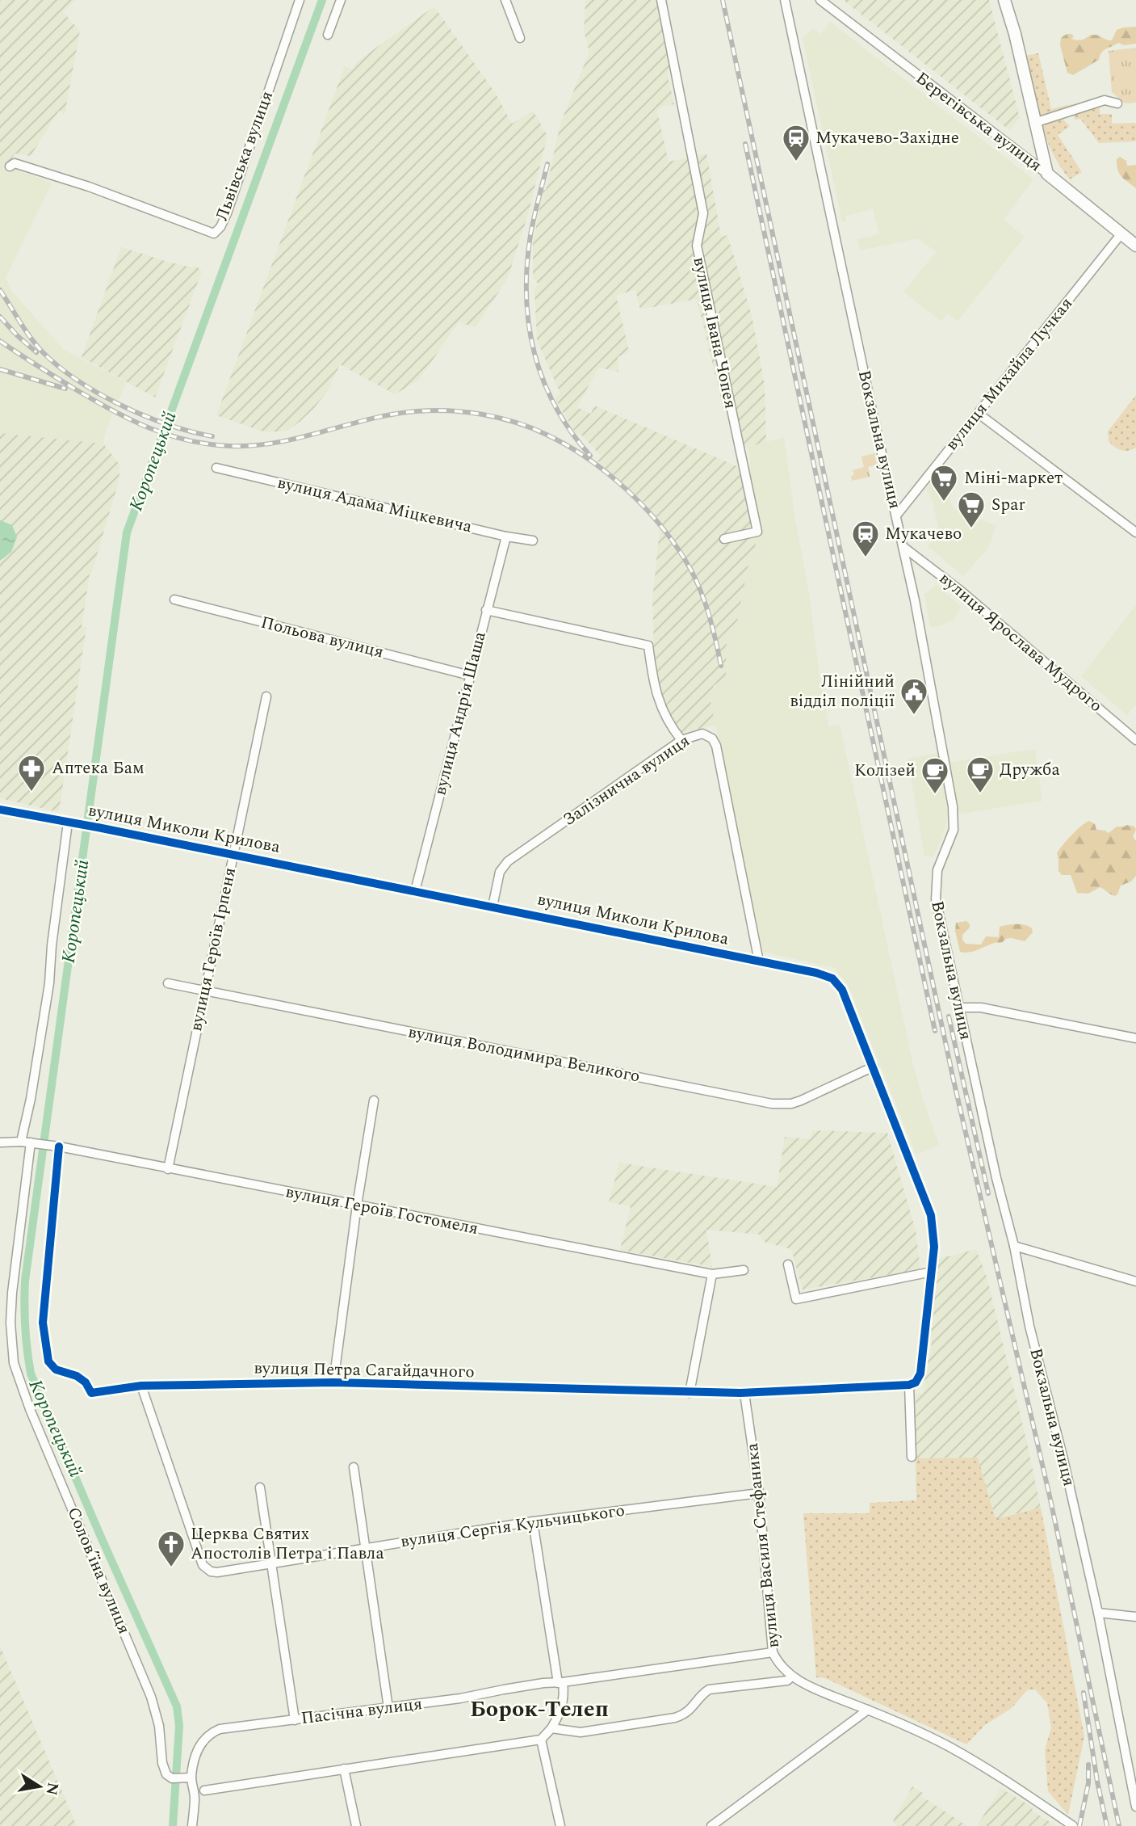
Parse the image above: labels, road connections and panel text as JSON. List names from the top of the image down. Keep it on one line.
{"streets":{"main road":["Берегівська вулиця"],"street":["Львівська вулиця","вулиця Івана Чопея","вулиця Михайла Лучкая","Вокзальна вулиця","вулиця Адама Міцкевича","Польова вулиця","вулиця Ярослава Мудрого","вулиця Андрія Шаша","Залізнична вулиця","вулиця Миколи Крилова","вулиця Героїв Ірпеня","вулиця Володимира Великого","вулиця Героїв Гостомеля","вулиця Петра Сагайдачного","вулиця Сергія Кульчицького","вулиця Василя Стефаника","Соловʼїна вулиця","Пасічна вулиця"]},"crossings":[["Берегівська вулиця","вулиця Михайла Лучкая"],["вулиця Михайла Лучкая","Вокзальна вулиця"],["Вокзальна вулиця","вулиця Ярослава Мудрого"],["вулиця Адама Міцкевича","вулиця Андрія Шаша"],["Польова вулиця","вулиця Андрія Шаша"],["вулиця Андрія Шаша","вулиця Миколи Крилова"],["Залізнична вулиця","вулиця Миколи Крилова"],["вулиця Миколи Крилова","вулиця Героїв Ірпеня"],["вулиця Миколи Крилова","вулиця Володимира Великого"],["вулиця Миколи Крилова","вулиця Петра Сагайдачного"],["вулиця Миколи Крилова","Соловʼїна вулиця"],["вулиця Героїв Ірпеня","вулиця Володимира Великого"],["вулиця Героїв Ірпеня","вулиця Героїв Гостомеля"],["вулиця Героїв Гостомеля","вулиця Петра Сагайдачного"],["вулиця Героїв Гостомеля","Соловʼїна вулиця"],["вулиця Петра Сагайдачного","вулиця Сергія Кульчицького"],["вулиця Петра Сагайдачного","вулиця Василя Стефаника"],["вулиця Сергія Кульчицького","вулиця Василя Стефаника"],["вулиця Василя Стефаника","Пасічна вулиця"],["Соловʼїна вулиця","Пасічна вулиця"]],"districts":["Борок-Телеп"],"water":["Коропецький"],"places":{"station":["Мукачево-Західне","Мукачево"],"supermarket":["Міні-маркет","Spar"],"public building":["Лінійний відділ поліції"],"pharmacy":["Аптека Бам"],"cafe":["Дружба","Колізей"],"church":["Церква Святих Апостолів Петра і Павла"]},"north":"right"}
